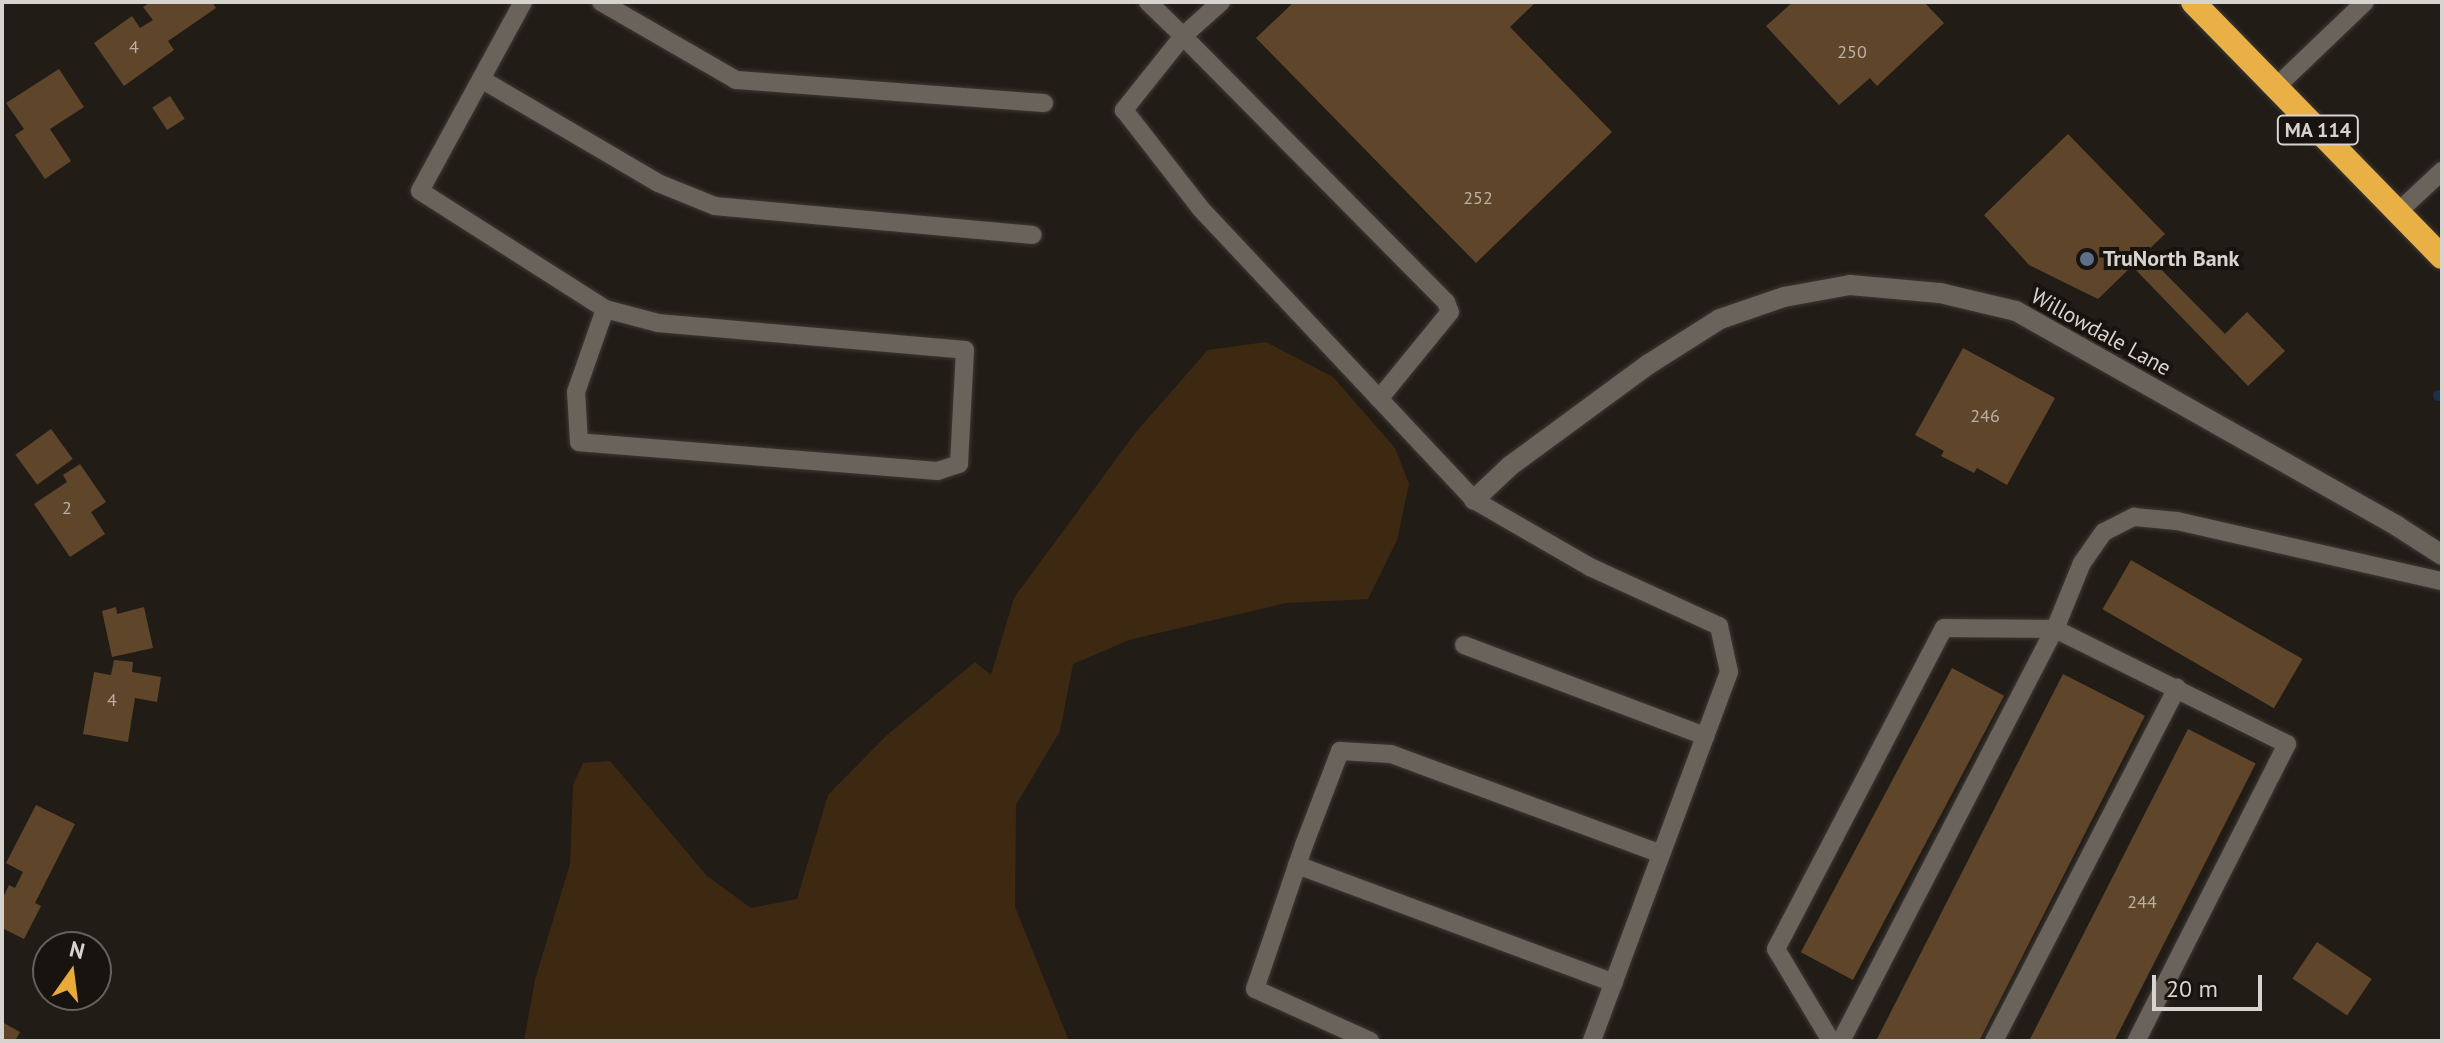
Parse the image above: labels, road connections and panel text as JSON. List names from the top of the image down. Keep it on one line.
{"streets":{"highway":["MA 114"],"street":["Willowdale Lane"]},"places":["TruNorth Bank"],"house_numbers":["4","250","252","246","2","4","244"],"scale_bar":"20 m","north":"top"}
